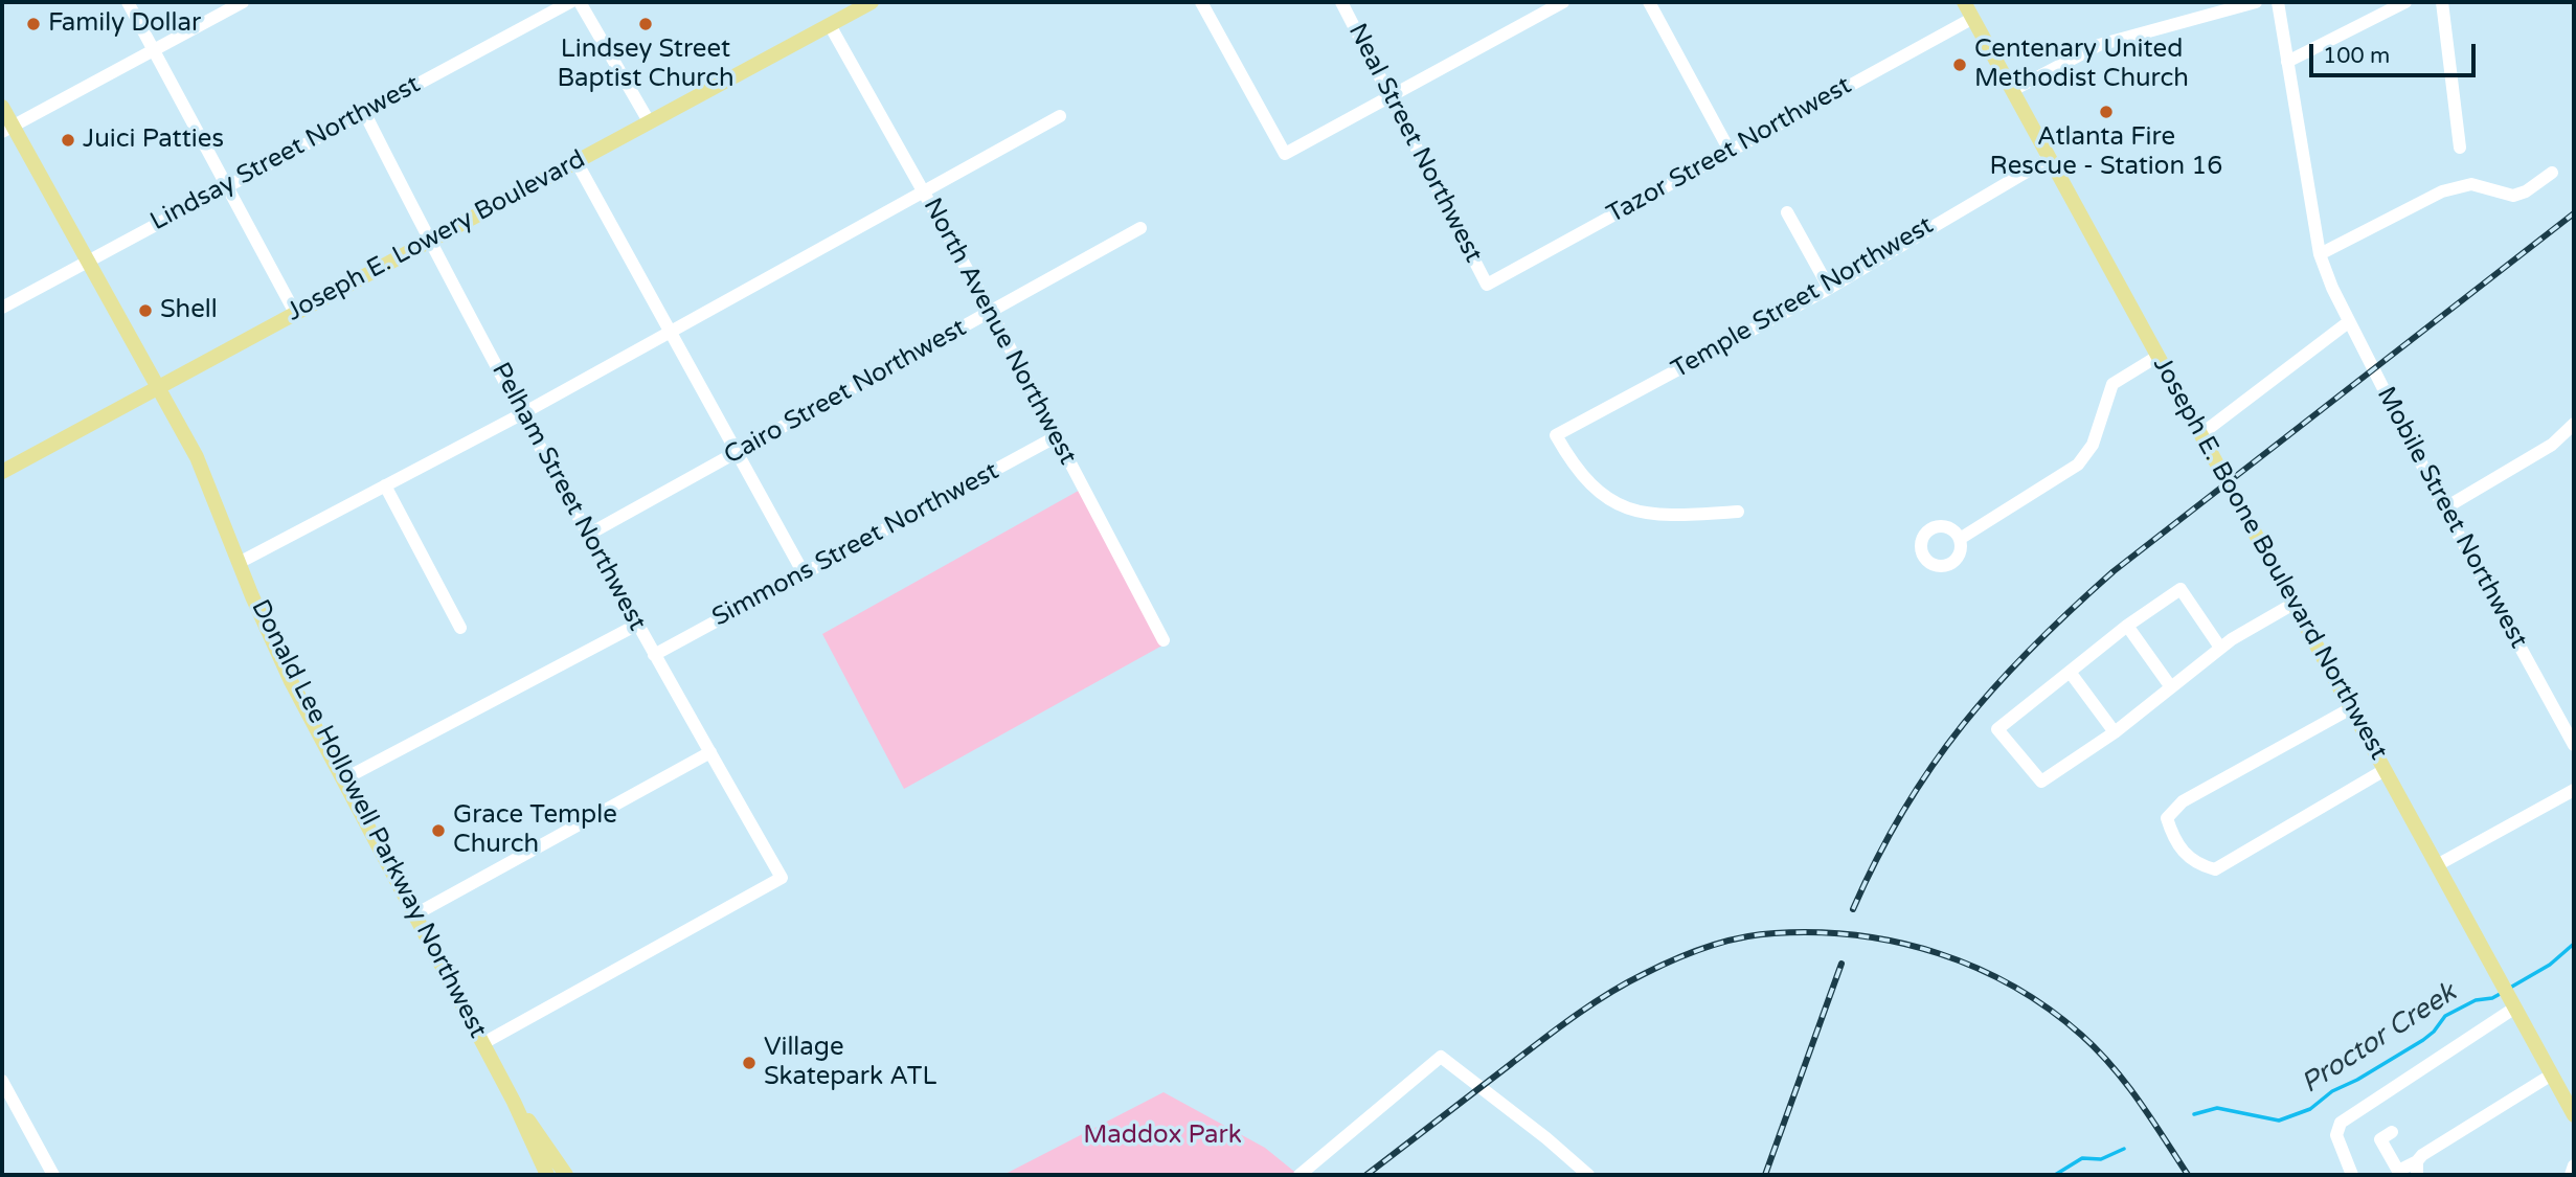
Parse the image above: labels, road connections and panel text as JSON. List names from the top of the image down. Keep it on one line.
{"streets":{"main road":["Joseph E. Lowery Boulevard","Joseph E. Boone Boulevard Northwest","Donald Lee Hollowell Parkway Northwest"],"street":["Neal Street Northwest","Tazor Street Northwest","Lindsay Street Northwest","Temple Street Northwest","North Avenue Northwest","Cairo Street Northwest","Pelham Street Northwest","Mobile Street Northwest","Simmons Street Northwest"]},"crossings":[["Neal Street Northwest","Tazor Street Northwest"],["Tazor Street Northwest","Joseph E. Boone Boulevard Northwest"],["Lindsay Street Northwest","Pelham Street Northwest"],["Lindsay Street Northwest","Donald Lee Hollowell Parkway Northwest"],["Joseph E. Lowery Boulevard","North Avenue Northwest"],["Joseph E. Lowery Boulevard","Pelham Street Northwest"],["Joseph E. Lowery Boulevard","Donald Lee Hollowell Parkway Northwest"],["Temple Street Northwest","Joseph E. Boone Boulevard Northwest"],["North Avenue Northwest","Cairo Street Northwest"],["North Avenue Northwest","Simmons Street Northwest"],["Cairo Street Northwest","Pelham Street Northwest"],["Pelham Street Northwest","Simmons Street Northwest"],["Pelham Street Northwest","Donald Lee Hollowell Parkway Northwest"]],"water":["Proctor Creek"],"parks":["Maddox Park"],"places":["Family Dollar","Lindsey Street Baptist Church","Centenary United Methodist Church","Atlanta Fire Rescue - Station 16","Juici Patties","Shell","Grace Temple Church","Village Skatepark ATL"],"scale_bar":"100 m"}
